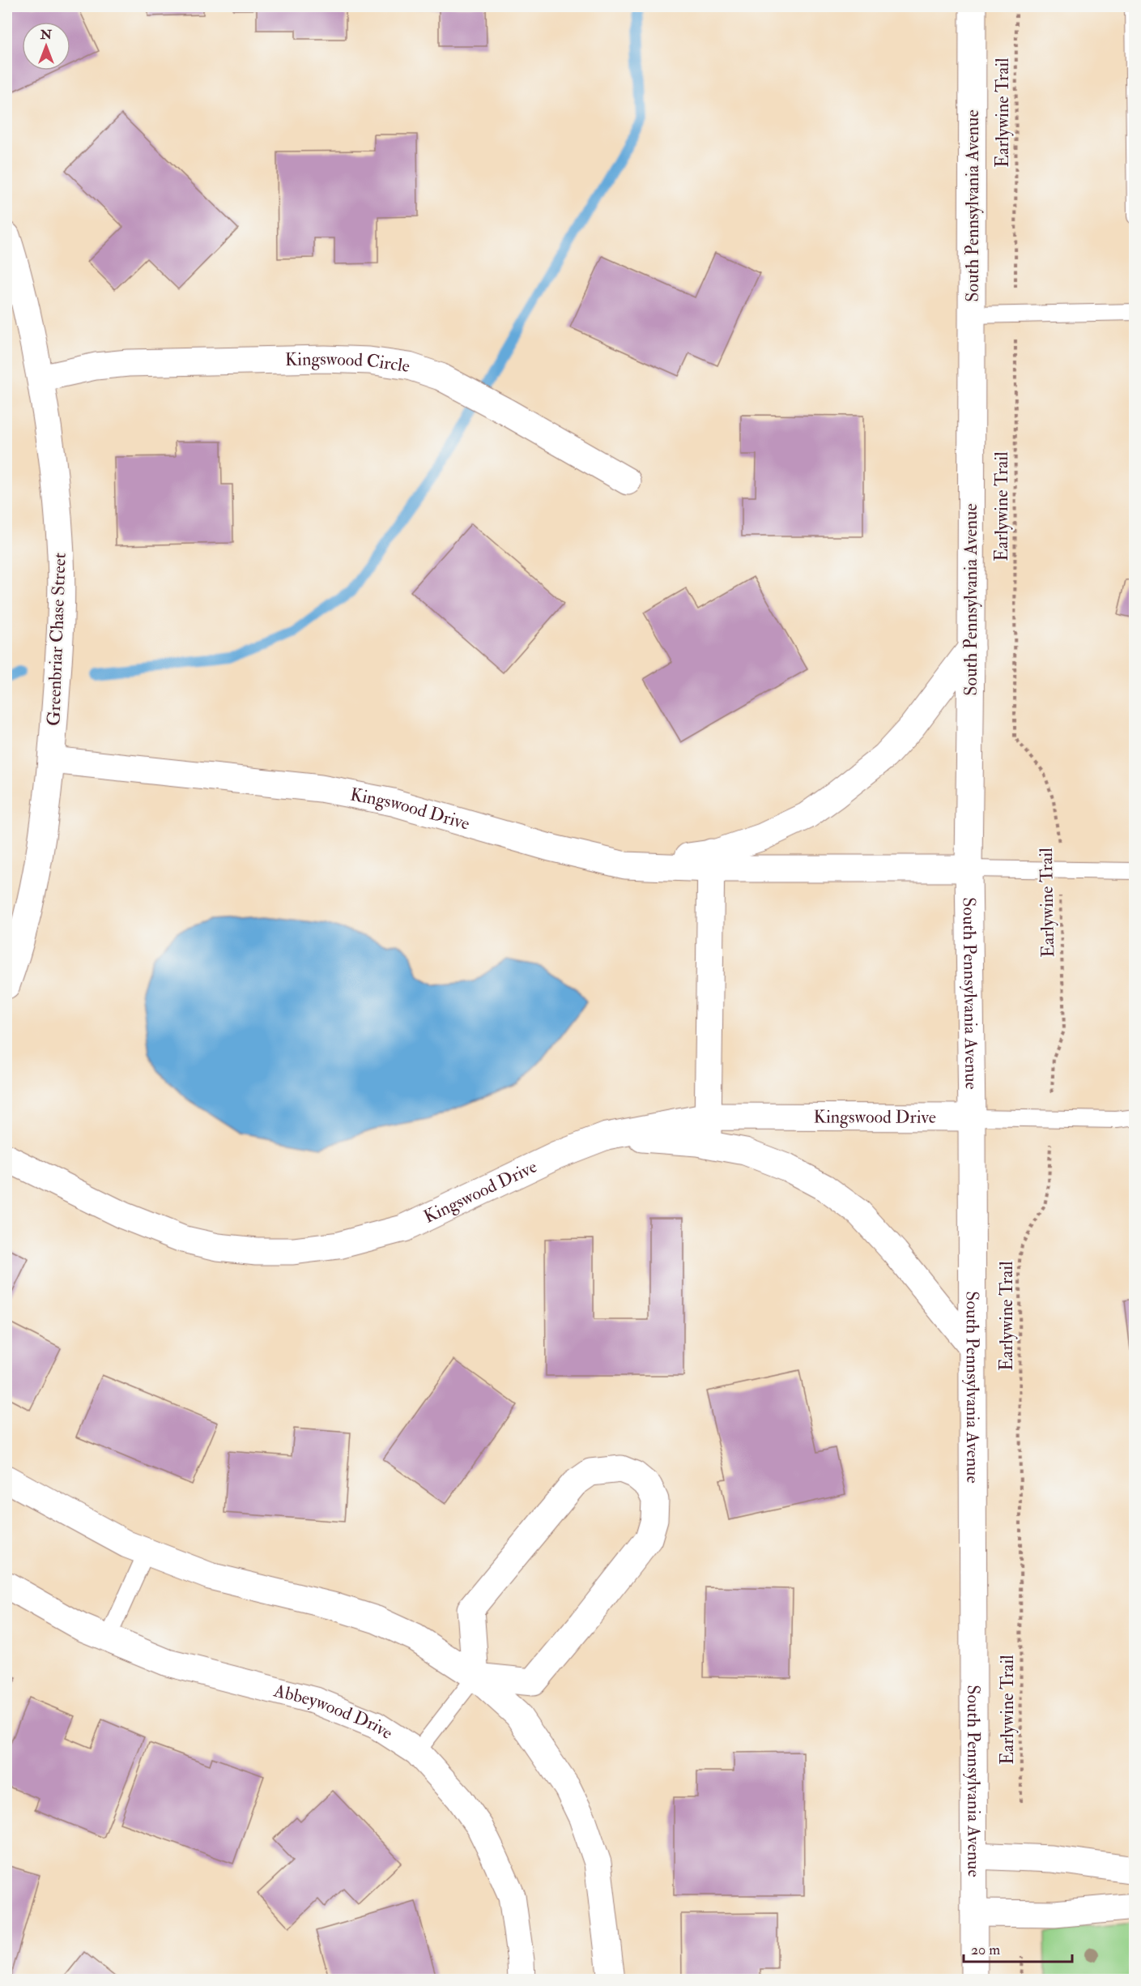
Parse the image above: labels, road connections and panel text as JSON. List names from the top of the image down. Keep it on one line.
{"streets":{"street":["South Pennsylvania Avenue","Kingswood Circle","Greenbriar Chase Street","Kingswood Drive","Abbeywood Drive"],"path":["Earlywine Trail"]},"crossings":[["South Pennsylvania Avenue","Kingswood Drive"],["Kingswood Circle","Greenbriar Chase Street"],["Greenbriar Chase Street","Kingswood Drive"]],"scale_bar":"20 m","north":"top"}
